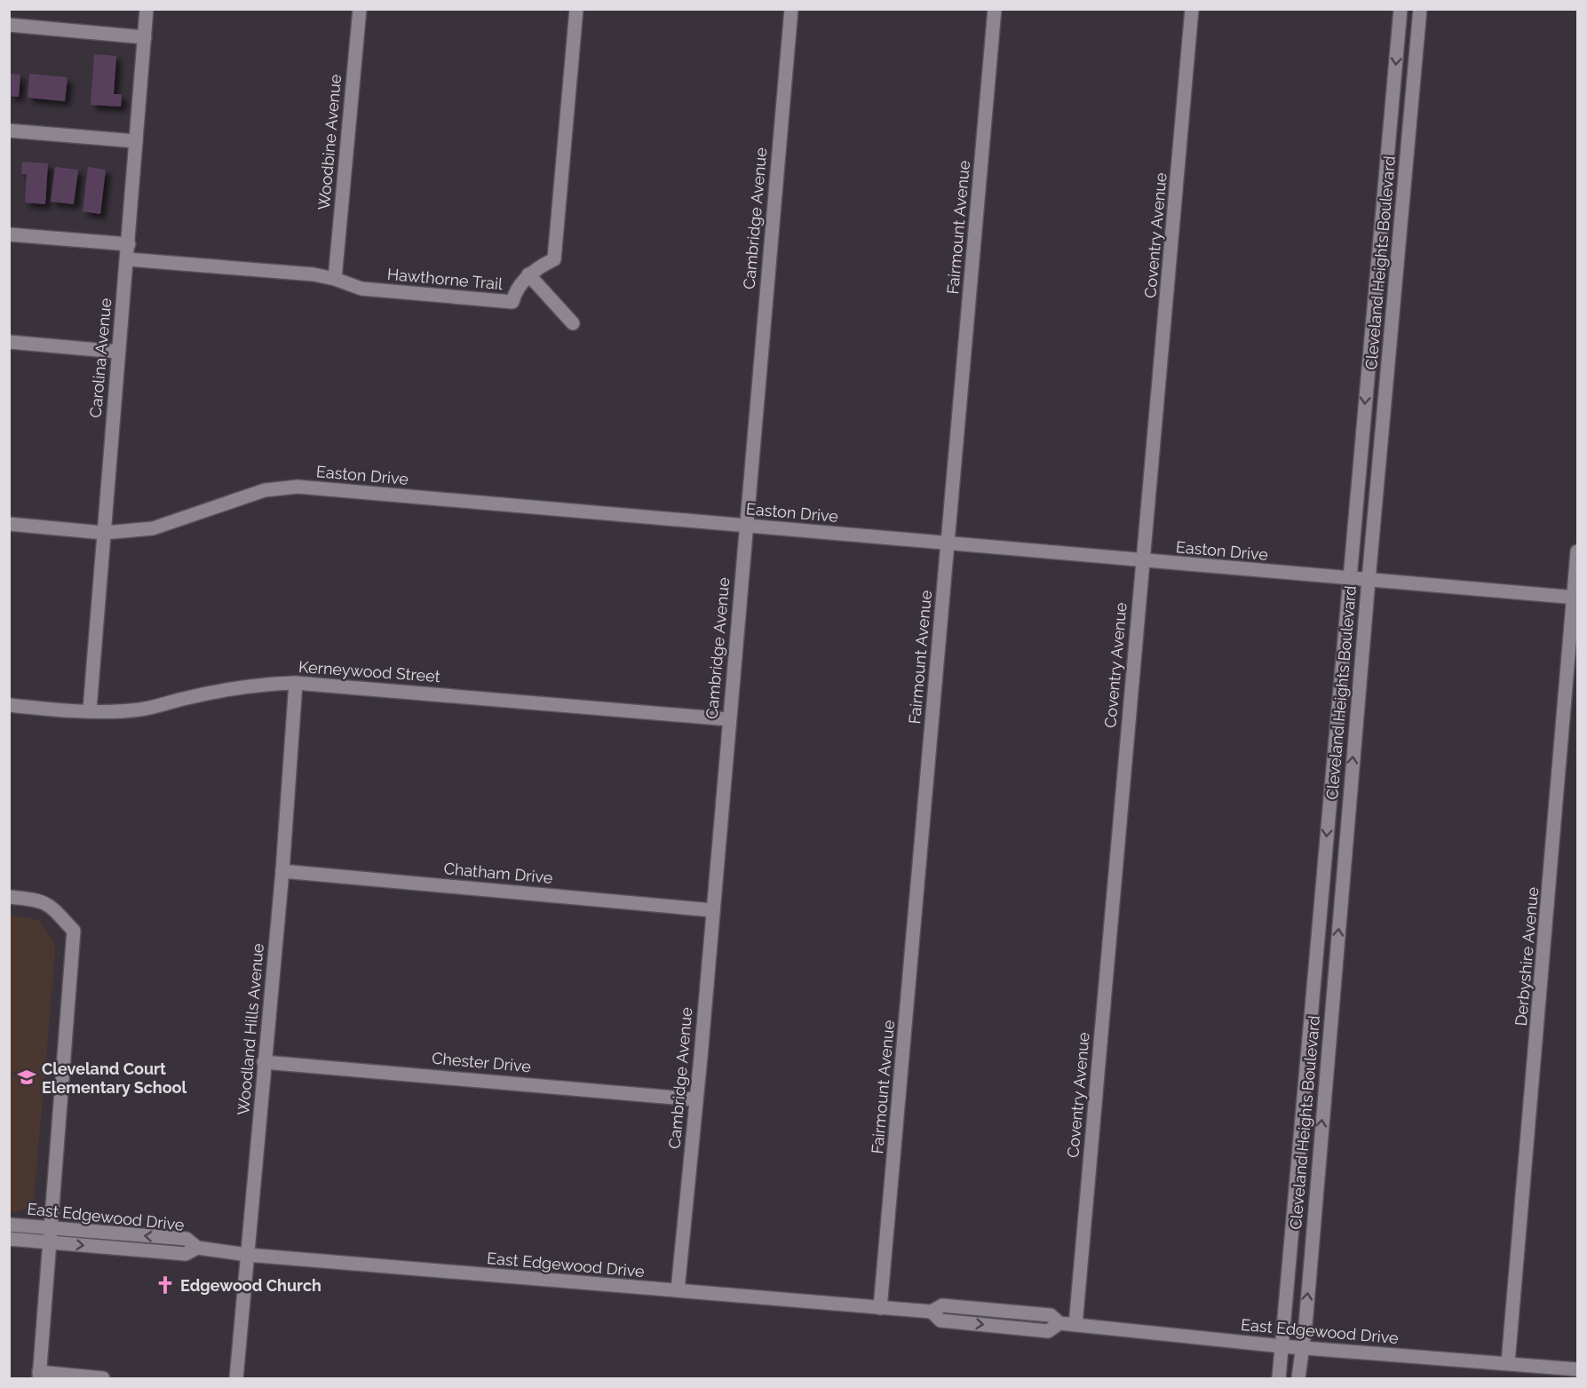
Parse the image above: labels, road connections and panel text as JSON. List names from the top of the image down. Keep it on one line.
{"streets":{"street":["Woodbine Avenue","Cambridge Avenue","Fairmount Avenue","Coventry Avenue","Cleveland Heights Boulevard","Hawthorne Trail","Carolina Avenue","Easton Drive","Kerneywood Street","Chatham Drive","Derbyshire Avenue","Woodland Hills Avenue","Chester Drive","East Edgewood Drive"]},"crossings":[["Woodbine Avenue","Hawthorne Trail"],["Cambridge Avenue","Easton Drive"],["Cambridge Avenue","Kerneywood Street"],["Cambridge Avenue","Chatham Drive"],["Cambridge Avenue","Chester Drive"],["Cambridge Avenue","East Edgewood Drive"],["Fairmount Avenue","Easton Drive"],["Fairmount Avenue","East Edgewood Drive"],["Coventry Avenue","Easton Drive"],["Coventry Avenue","East Edgewood Drive"],["Cleveland Heights Boulevard","Easton Drive"],["Cleveland Heights Boulevard","East Edgewood Drive"],["Hawthorne Trail","Carolina Avenue"],["Carolina Avenue","Easton Drive"],["Carolina Avenue","Kerneywood Street"],["Easton Drive","Derbyshire Avenue"],["Kerneywood Street","Woodland Hills Avenue"],["Chatham Drive","Woodland Hills Avenue"],["Derbyshire Avenue","East Edgewood Drive"],["Woodland Hills Avenue","Chester Drive"],["Woodland Hills Avenue","East Edgewood Drive"]],"places":{"school or university":["Cleveland Court Elementary School"],"church":["Edgewood Church"]}}
